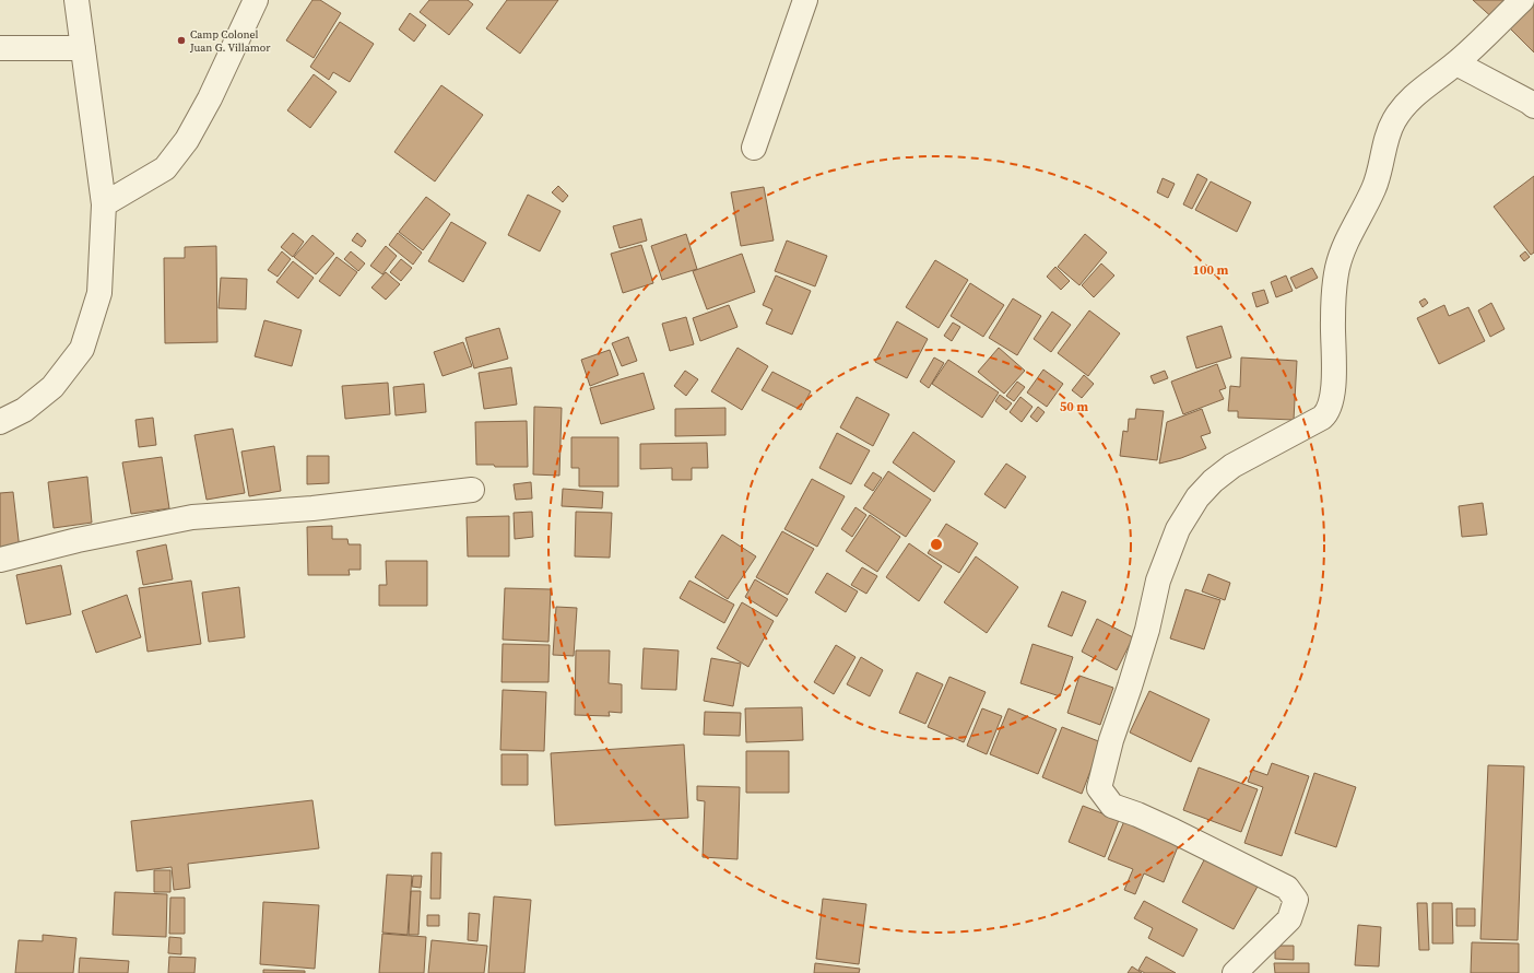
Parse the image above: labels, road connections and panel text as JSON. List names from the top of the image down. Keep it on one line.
{"places":["Camp Colonel Juan G. Villamor"],"rings":["100 m","50 m"]}
